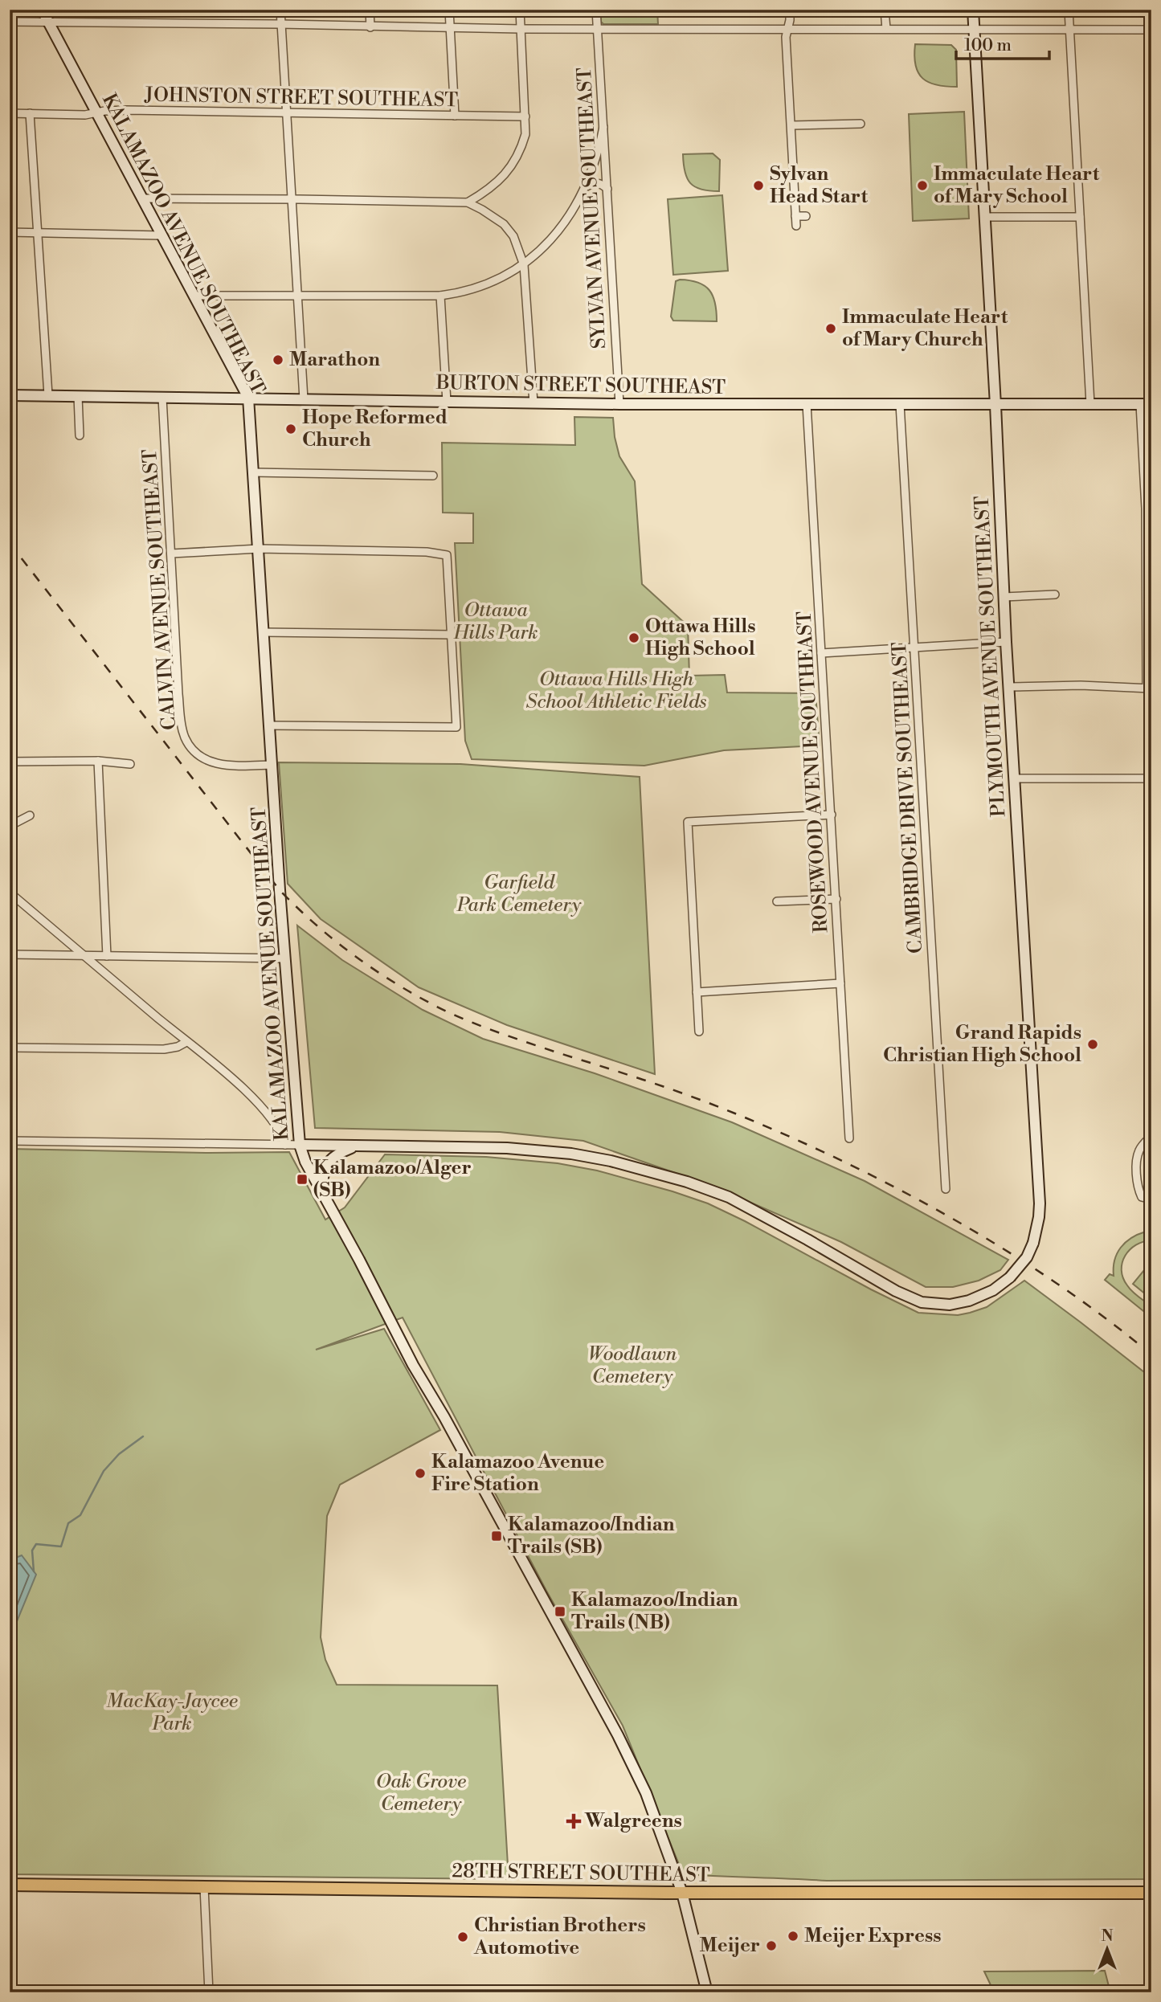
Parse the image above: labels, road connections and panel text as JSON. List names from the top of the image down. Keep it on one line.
{"streets":{"main road":["KALAMAZOO AVENUE SOUTHEAST","BURTON STREET SOUTHEAST","PLYMOUTH AVENUE SOUTHEAST","28TH STREET SOUTHEAST"],"street":["JOHNSTON STREET SOUTHEAST","SYLVAN AVENUE SOUTHEAST","CALVIN AVENUE SOUTHEAST","ROSEWOOD AVENUE SOUTHEAST","CAMBRIDGE DRIVE SOUTHEAST"]},"crossings":[["JOHNSTON STREET SOUTHEAST","KALAMAZOO AVENUE SOUTHEAST"],["SYLVAN AVENUE SOUTHEAST","BURTON STREET SOUTHEAST"],["KALAMAZOO AVENUE SOUTHEAST","BURTON STREET SOUTHEAST"],["KALAMAZOO AVENUE SOUTHEAST","CALVIN AVENUE SOUTHEAST"],["KALAMAZOO AVENUE SOUTHEAST","PLYMOUTH AVENUE SOUTHEAST"],["KALAMAZOO AVENUE SOUTHEAST","28TH STREET SOUTHEAST"],["BURTON STREET SOUTHEAST","CALVIN AVENUE SOUTHEAST"],["BURTON STREET SOUTHEAST","PLYMOUTH AVENUE SOUTHEAST"],["BURTON STREET SOUTHEAST","ROSEWOOD AVENUE SOUTHEAST"],["BURTON STREET SOUTHEAST","CAMBRIDGE DRIVE SOUTHEAST"]],"parks":["Ottawa Hills Park","Ottawa Hills High School Athletic Fields","Garfield Park Cemetery","Woodlawn Cemetery","MacKay-Jaycee Park","Oak Grove Cemetery"],"places":{"other":["Sylvan Head Start","Immaculate Heart of Mary School","Immaculate Heart of Mary Church","Marathon","Hope Reformed Church","Ottawa Hills High School","Grand Rapids Christian High School","Kalamazoo Avenue Fire Station","Meijer Express","Christian Brothers Automotive","Meijer"],"transit":["Kalamazoo/Alger (SB)","Kalamazoo/Indian Trails (SB)","Kalamazoo/Indian Trails (NB)"],"health":["Walgreens"]},"scale_bar":"100 m","north":"top"}
